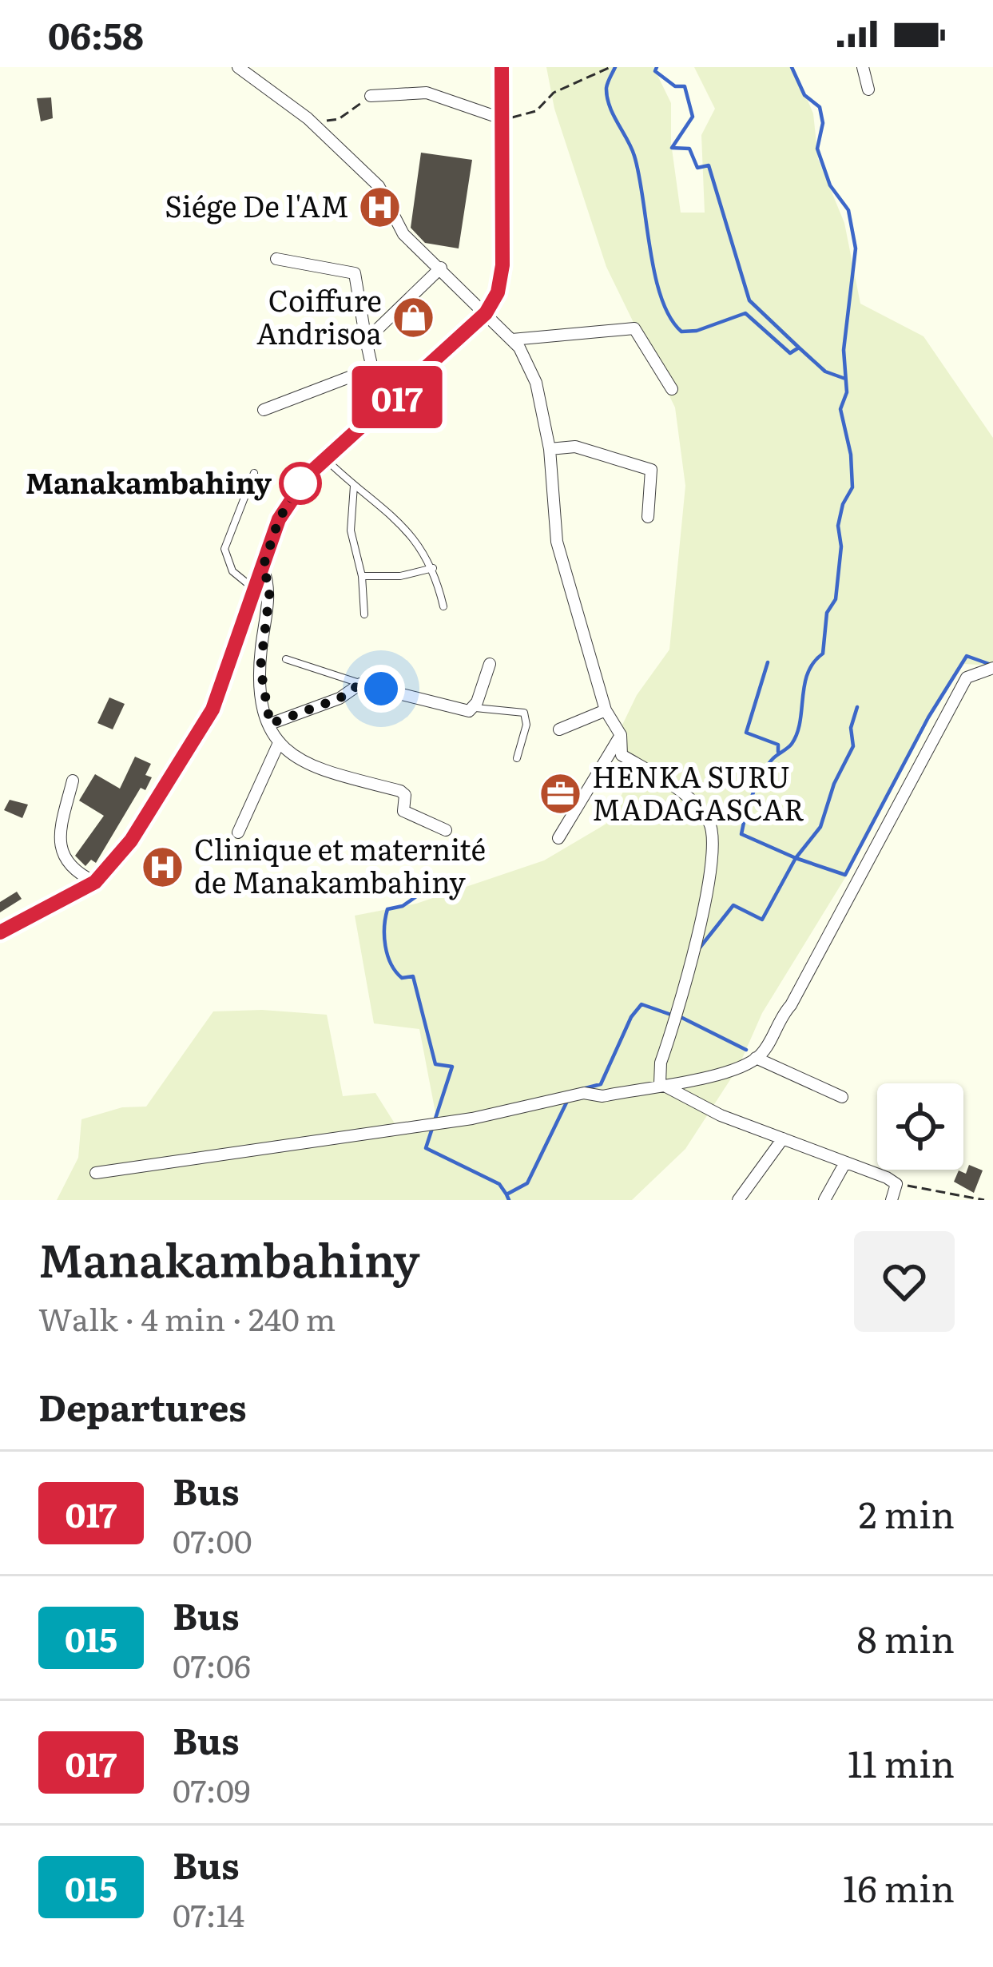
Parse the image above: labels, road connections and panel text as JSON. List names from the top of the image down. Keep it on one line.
{"places":{"hospital":["Siége De l'AM","Clinique et maternité de Manakambahiny"],"shop":["Coiffure Andrisoa"],"other":["Manakambahiny"],"office":["HENKA SURU MADAGASCAR"]},"lines":["bus line 017"],"page":{"status":"06:58","on_map":"017","heading":[["Manakambahiny","Walk · 4 min · 240 m"],"Departures"],"list":[{"mark":"017","name":"Bus","note":"07:00","value":"2 min"},{"mark":"015","name":"Bus","note":"07:06","value":"8 min"},{"mark":"017","name":"Bus","note":"07:09","value":"11 min"},{"mark":"015","name":"Bus","note":"07:14","value":"16 min"}]}}
